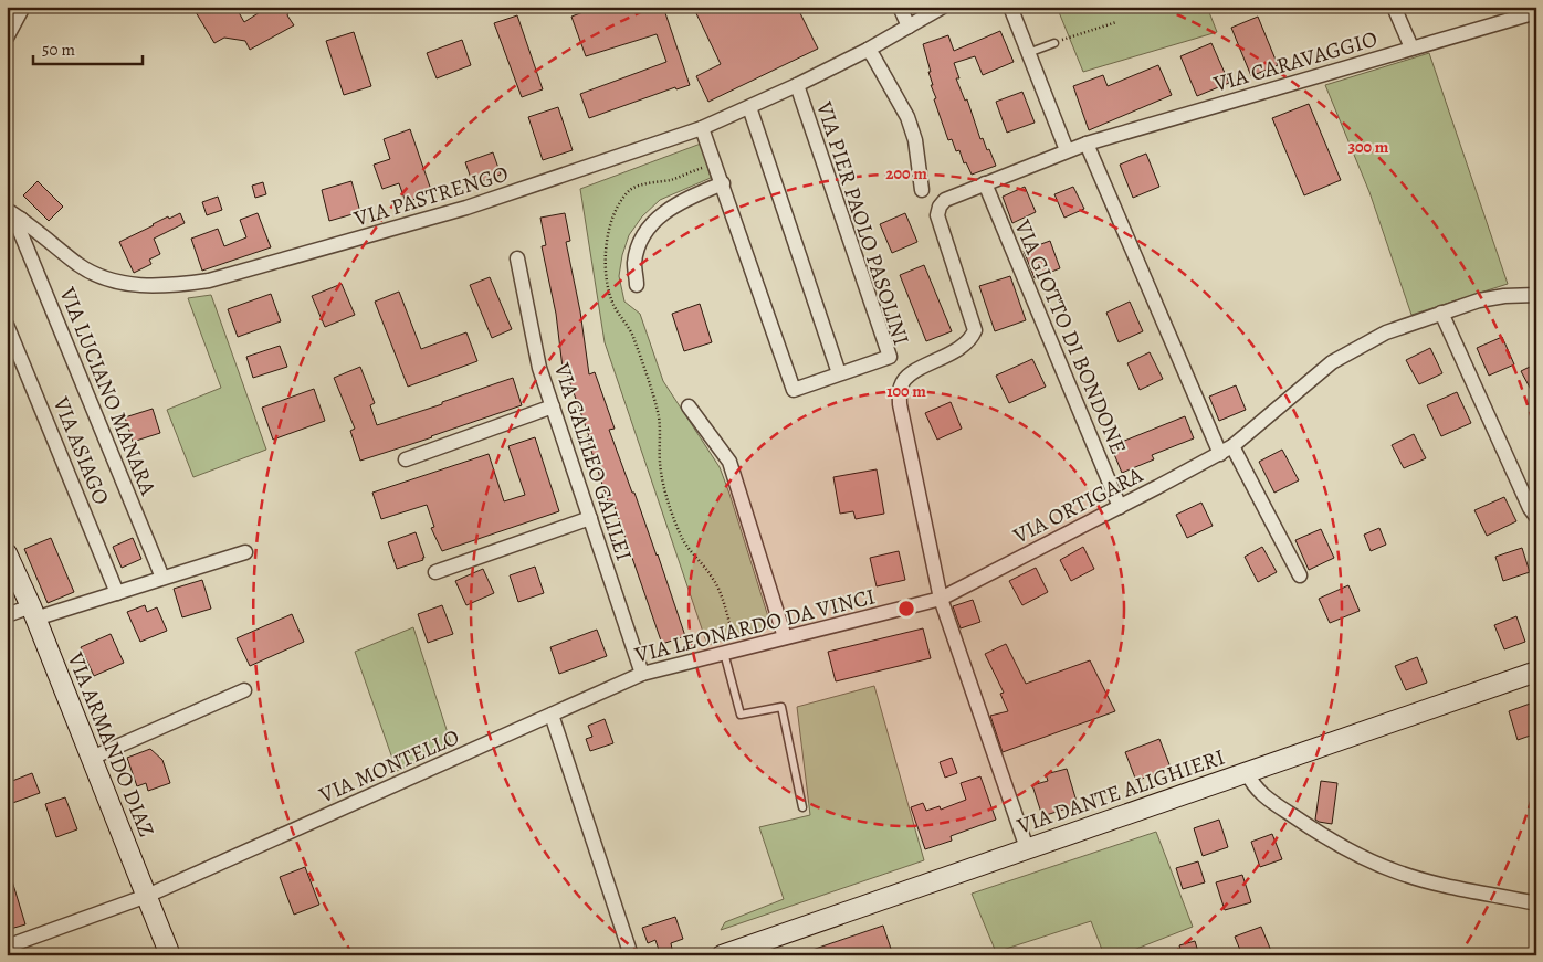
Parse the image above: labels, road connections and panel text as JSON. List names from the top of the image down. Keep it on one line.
{"streets":{"street":["VIA CARAVAGGIO","VIA PASTRENGO","VIA PIER PAOLO PASOLINI","VIA GIOTTO DI BONDONE","VIA LUCIANO MANARA","VIA ASIAGO","VIA GALILEO GALILEI","VIA ORTIGARA","VIA LEONARDO DA VINCI","VIA ARMANDO DIAZ","VIA MONTELLO","VIA DANTE ALIGHIERI"]},"crossings":[["VIA CARAVAGGIO","VIA GIOTTO DI BONDONE"],["VIA CARAVAGGIO","VIA ORTIGARA"],["VIA CARAVAGGIO","VIA LEONARDO DA VINCI"],["VIA PASTRENGO","VIA PIER PAOLO PASOLINI"],["VIA PASTRENGO","VIA LUCIANO MANARA"],["VIA GIOTTO DI BONDONE","VIA ORTIGARA"],["VIA GALILEO GALILEI","VIA LEONARDO DA VINCI"],["VIA ORTIGARA","VIA LEONARDO DA VINCI"],["VIA LEONARDO DA VINCI","VIA MONTELLO"],["VIA ARMANDO DIAZ","VIA MONTELLO"]],"scale_bar":"50 m","rings":["300 m","200 m","100 m"]}
